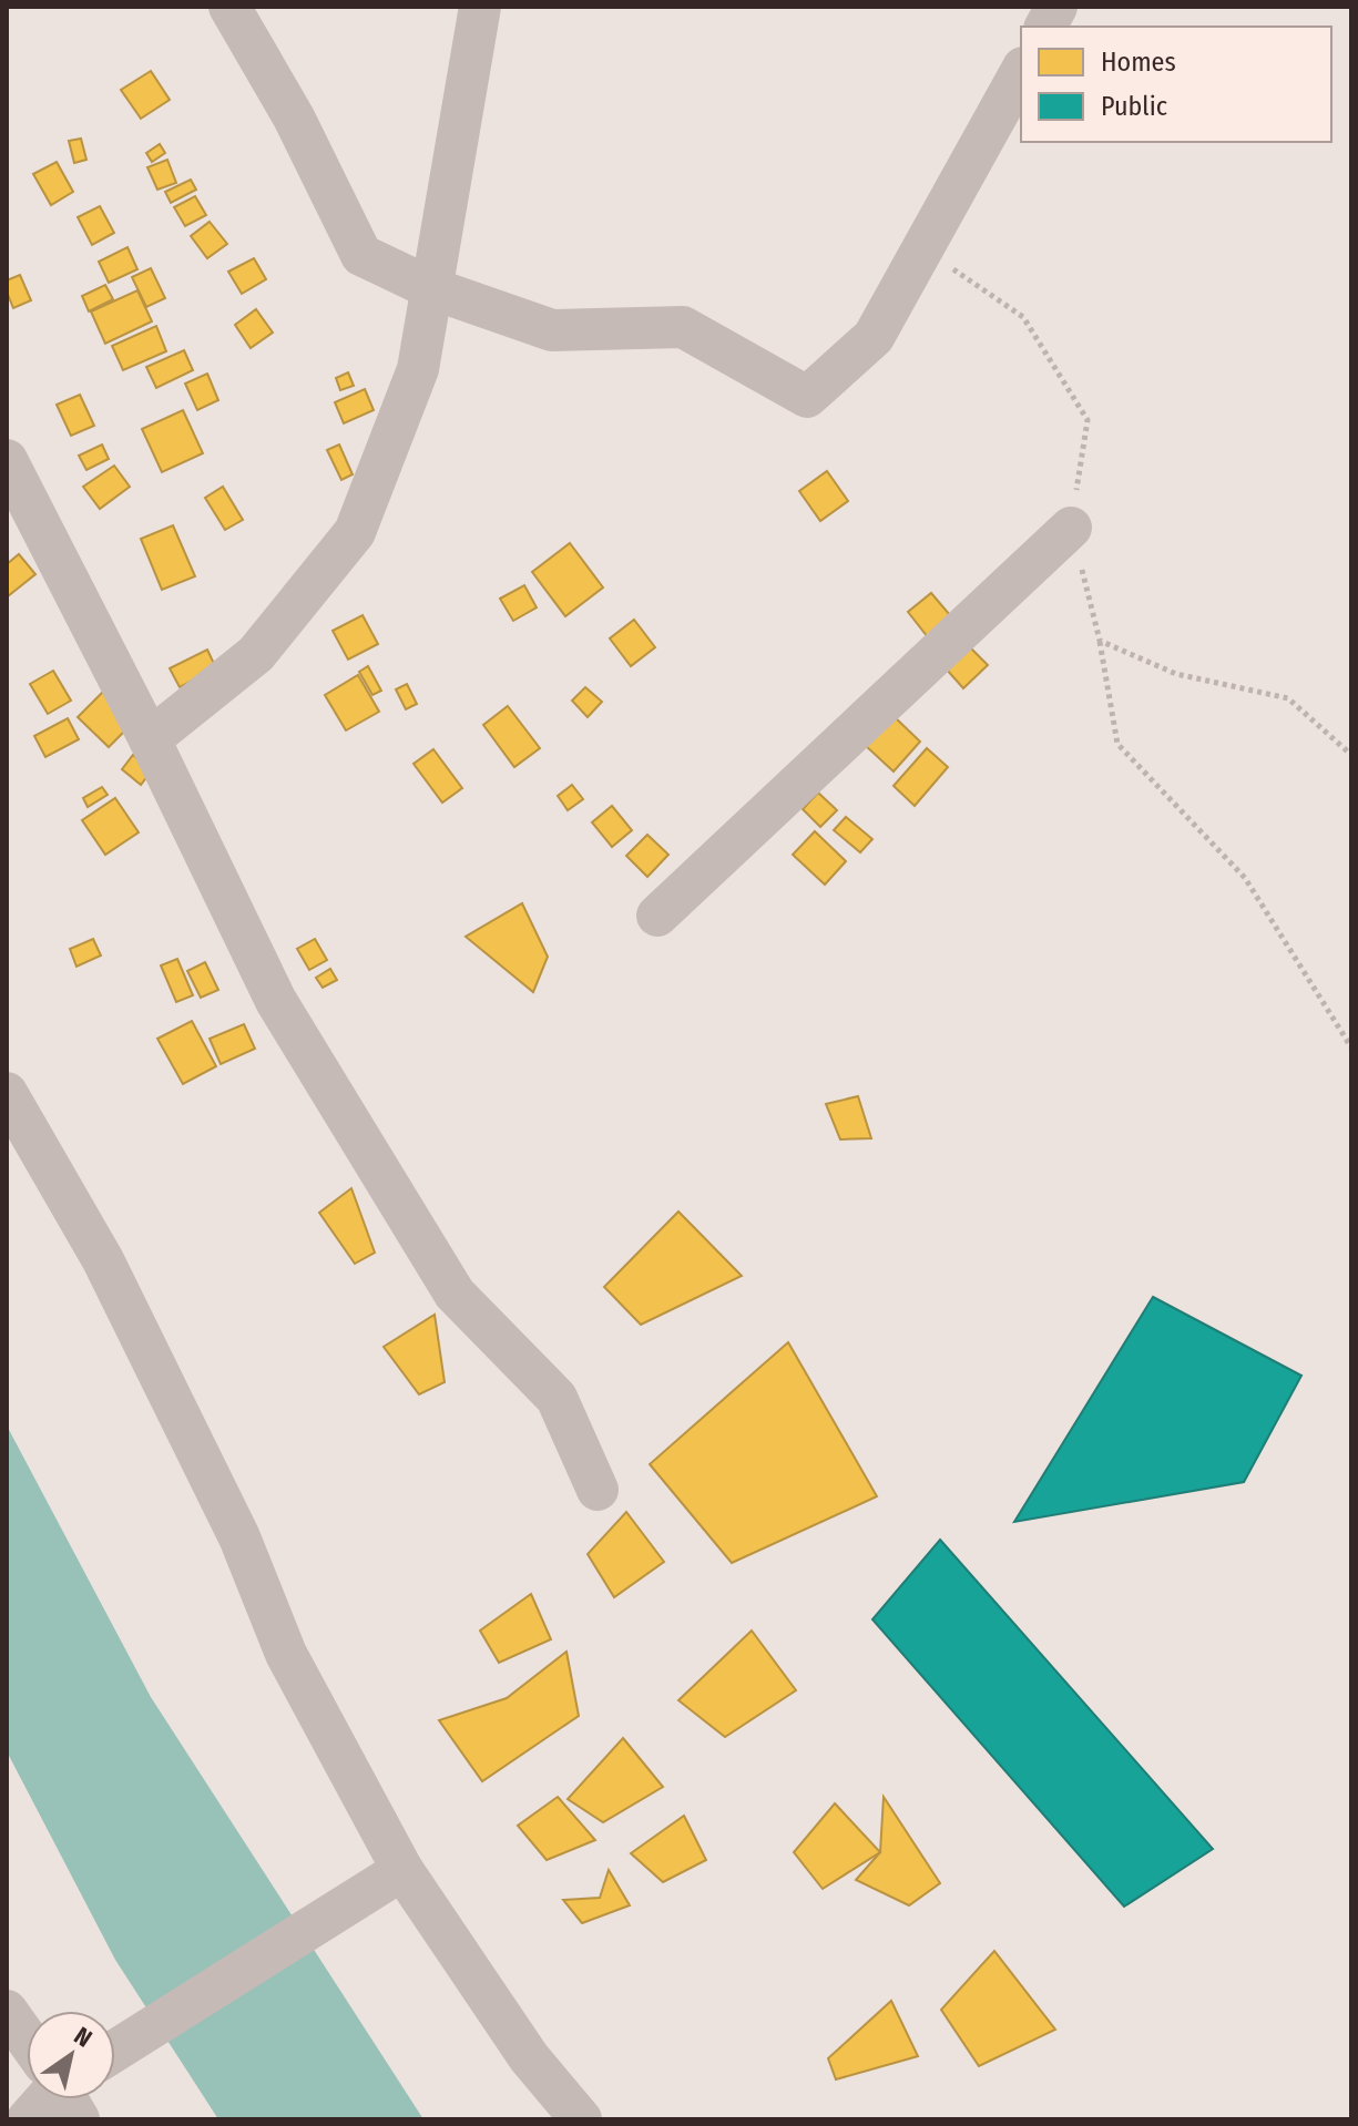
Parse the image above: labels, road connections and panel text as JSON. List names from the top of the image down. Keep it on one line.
{"legend":["Homes","Public"],"north":"top right"}
